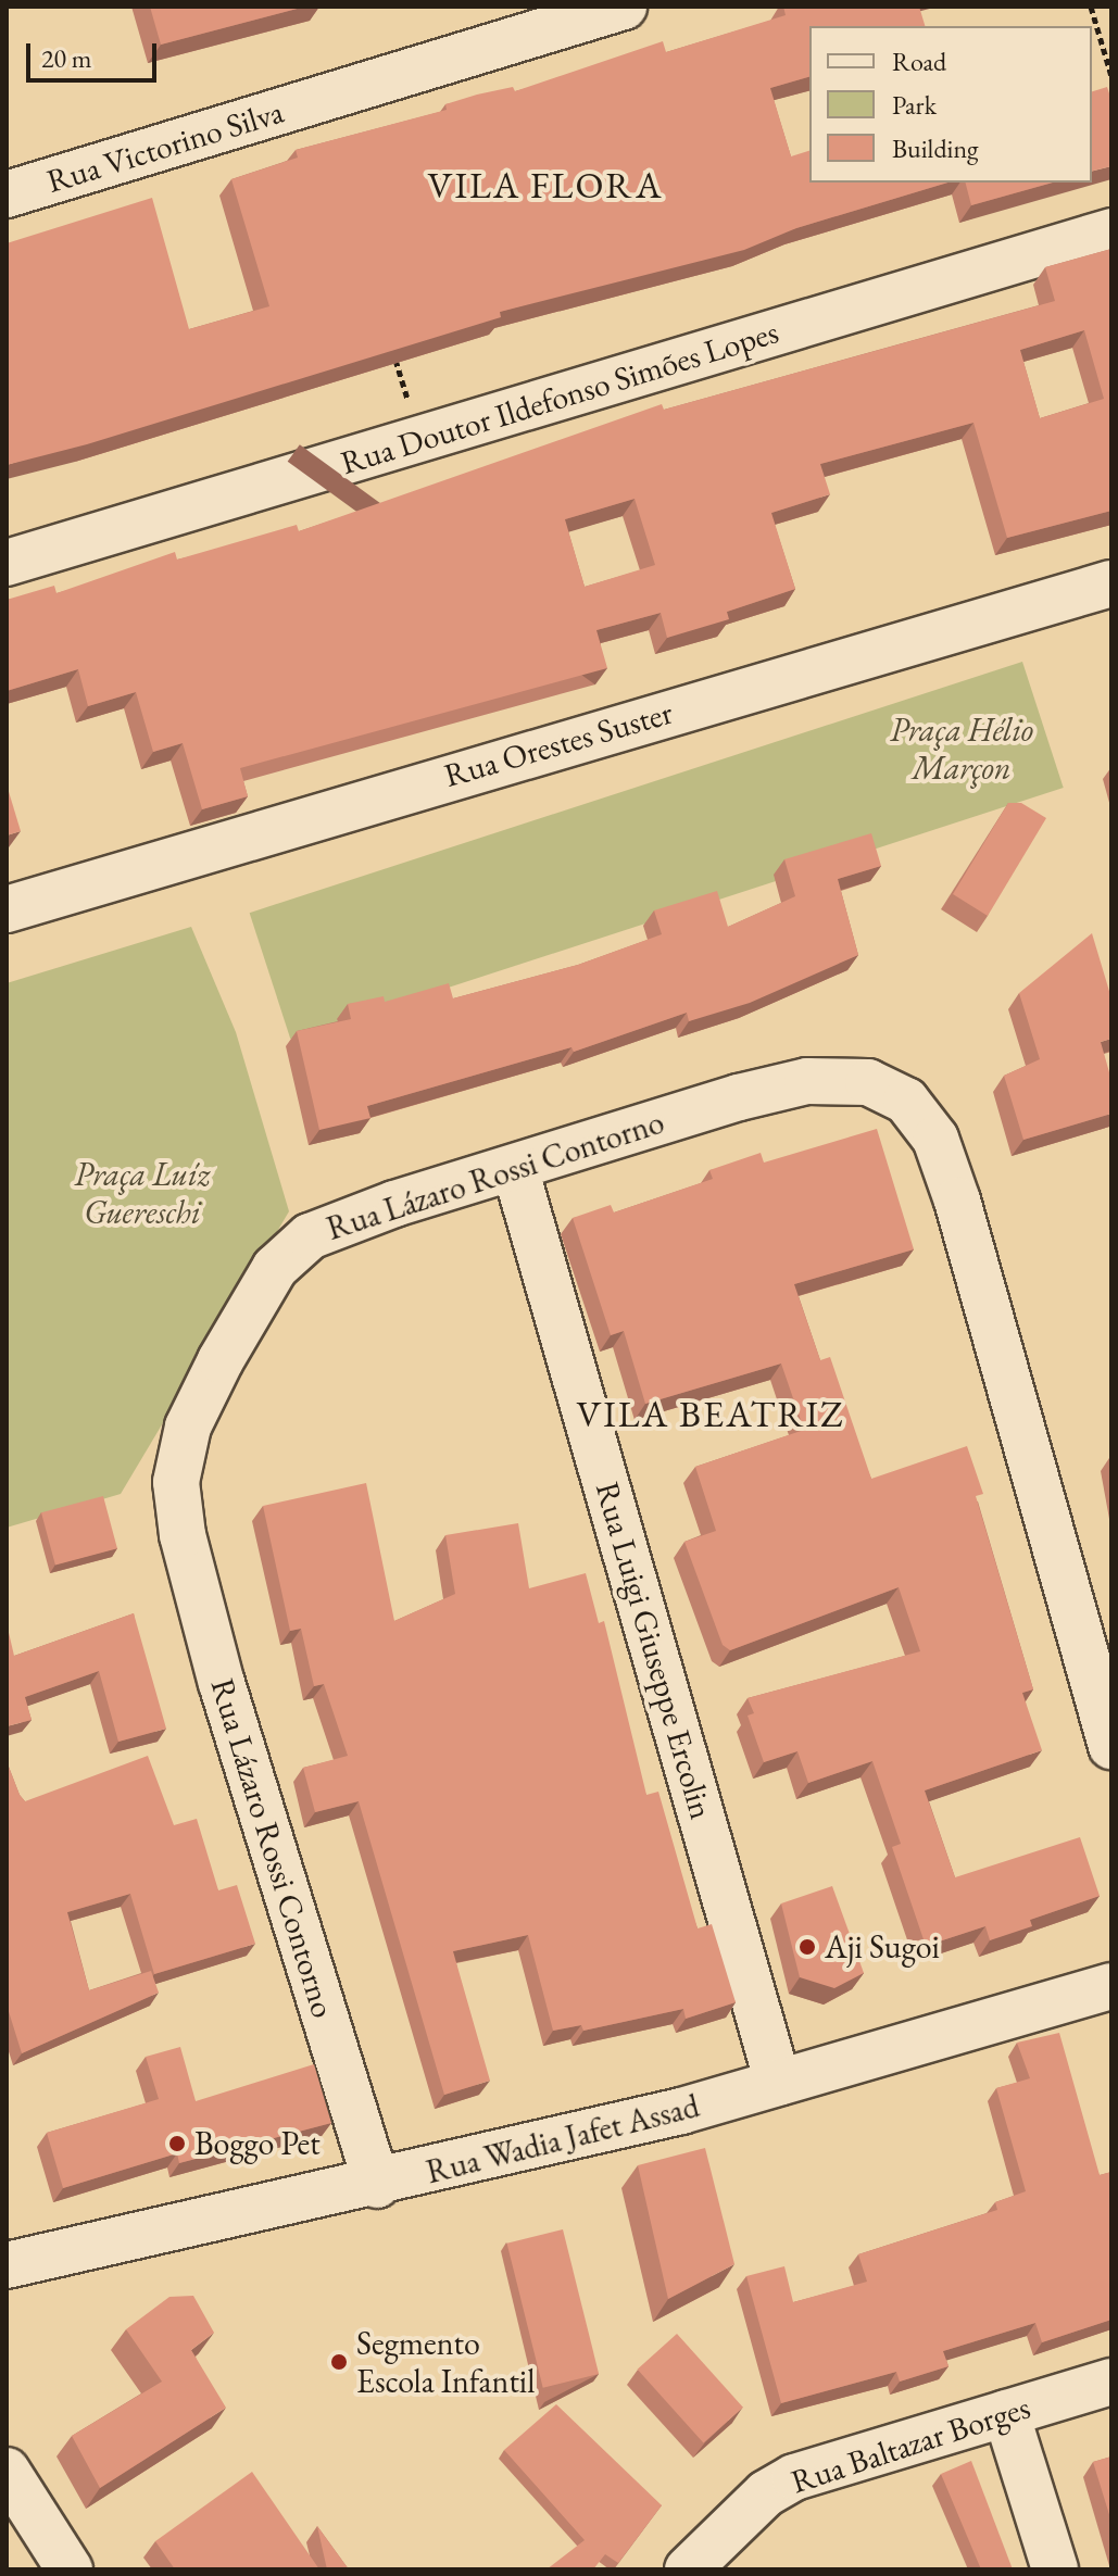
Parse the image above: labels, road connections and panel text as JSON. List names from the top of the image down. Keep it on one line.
{"streets":{"street":["Rua Victorino Silva","Rua Doutor Ildefonso Simões Lopes","Rua Orestes Suster","Rua Lázaro Rossi Contorno","Rua Luigi Giuseppe Ercolin","Rua Wadia Jafet Assad","Rua Baltazar Borges"]},"crossings":[["Rua Lázaro Rossi Contorno","Rua Luigi Giuseppe Ercolin"],["Rua Lázaro Rossi Contorno","Rua Wadia Jafet Assad"],["Rua Luigi Giuseppe Ercolin","Rua Wadia Jafet Assad"]],"districts":["VILA FLORA","VILA BEATRIZ"],"parks":["Praça Hélio Marçon","Praça Luíz Guereschi"],"places":["Aji Sugoi","Boggo Pet","Segmento Escola Infantil"],"legend":["Road","Park","Building"],"scale_bar":"20 m"}
